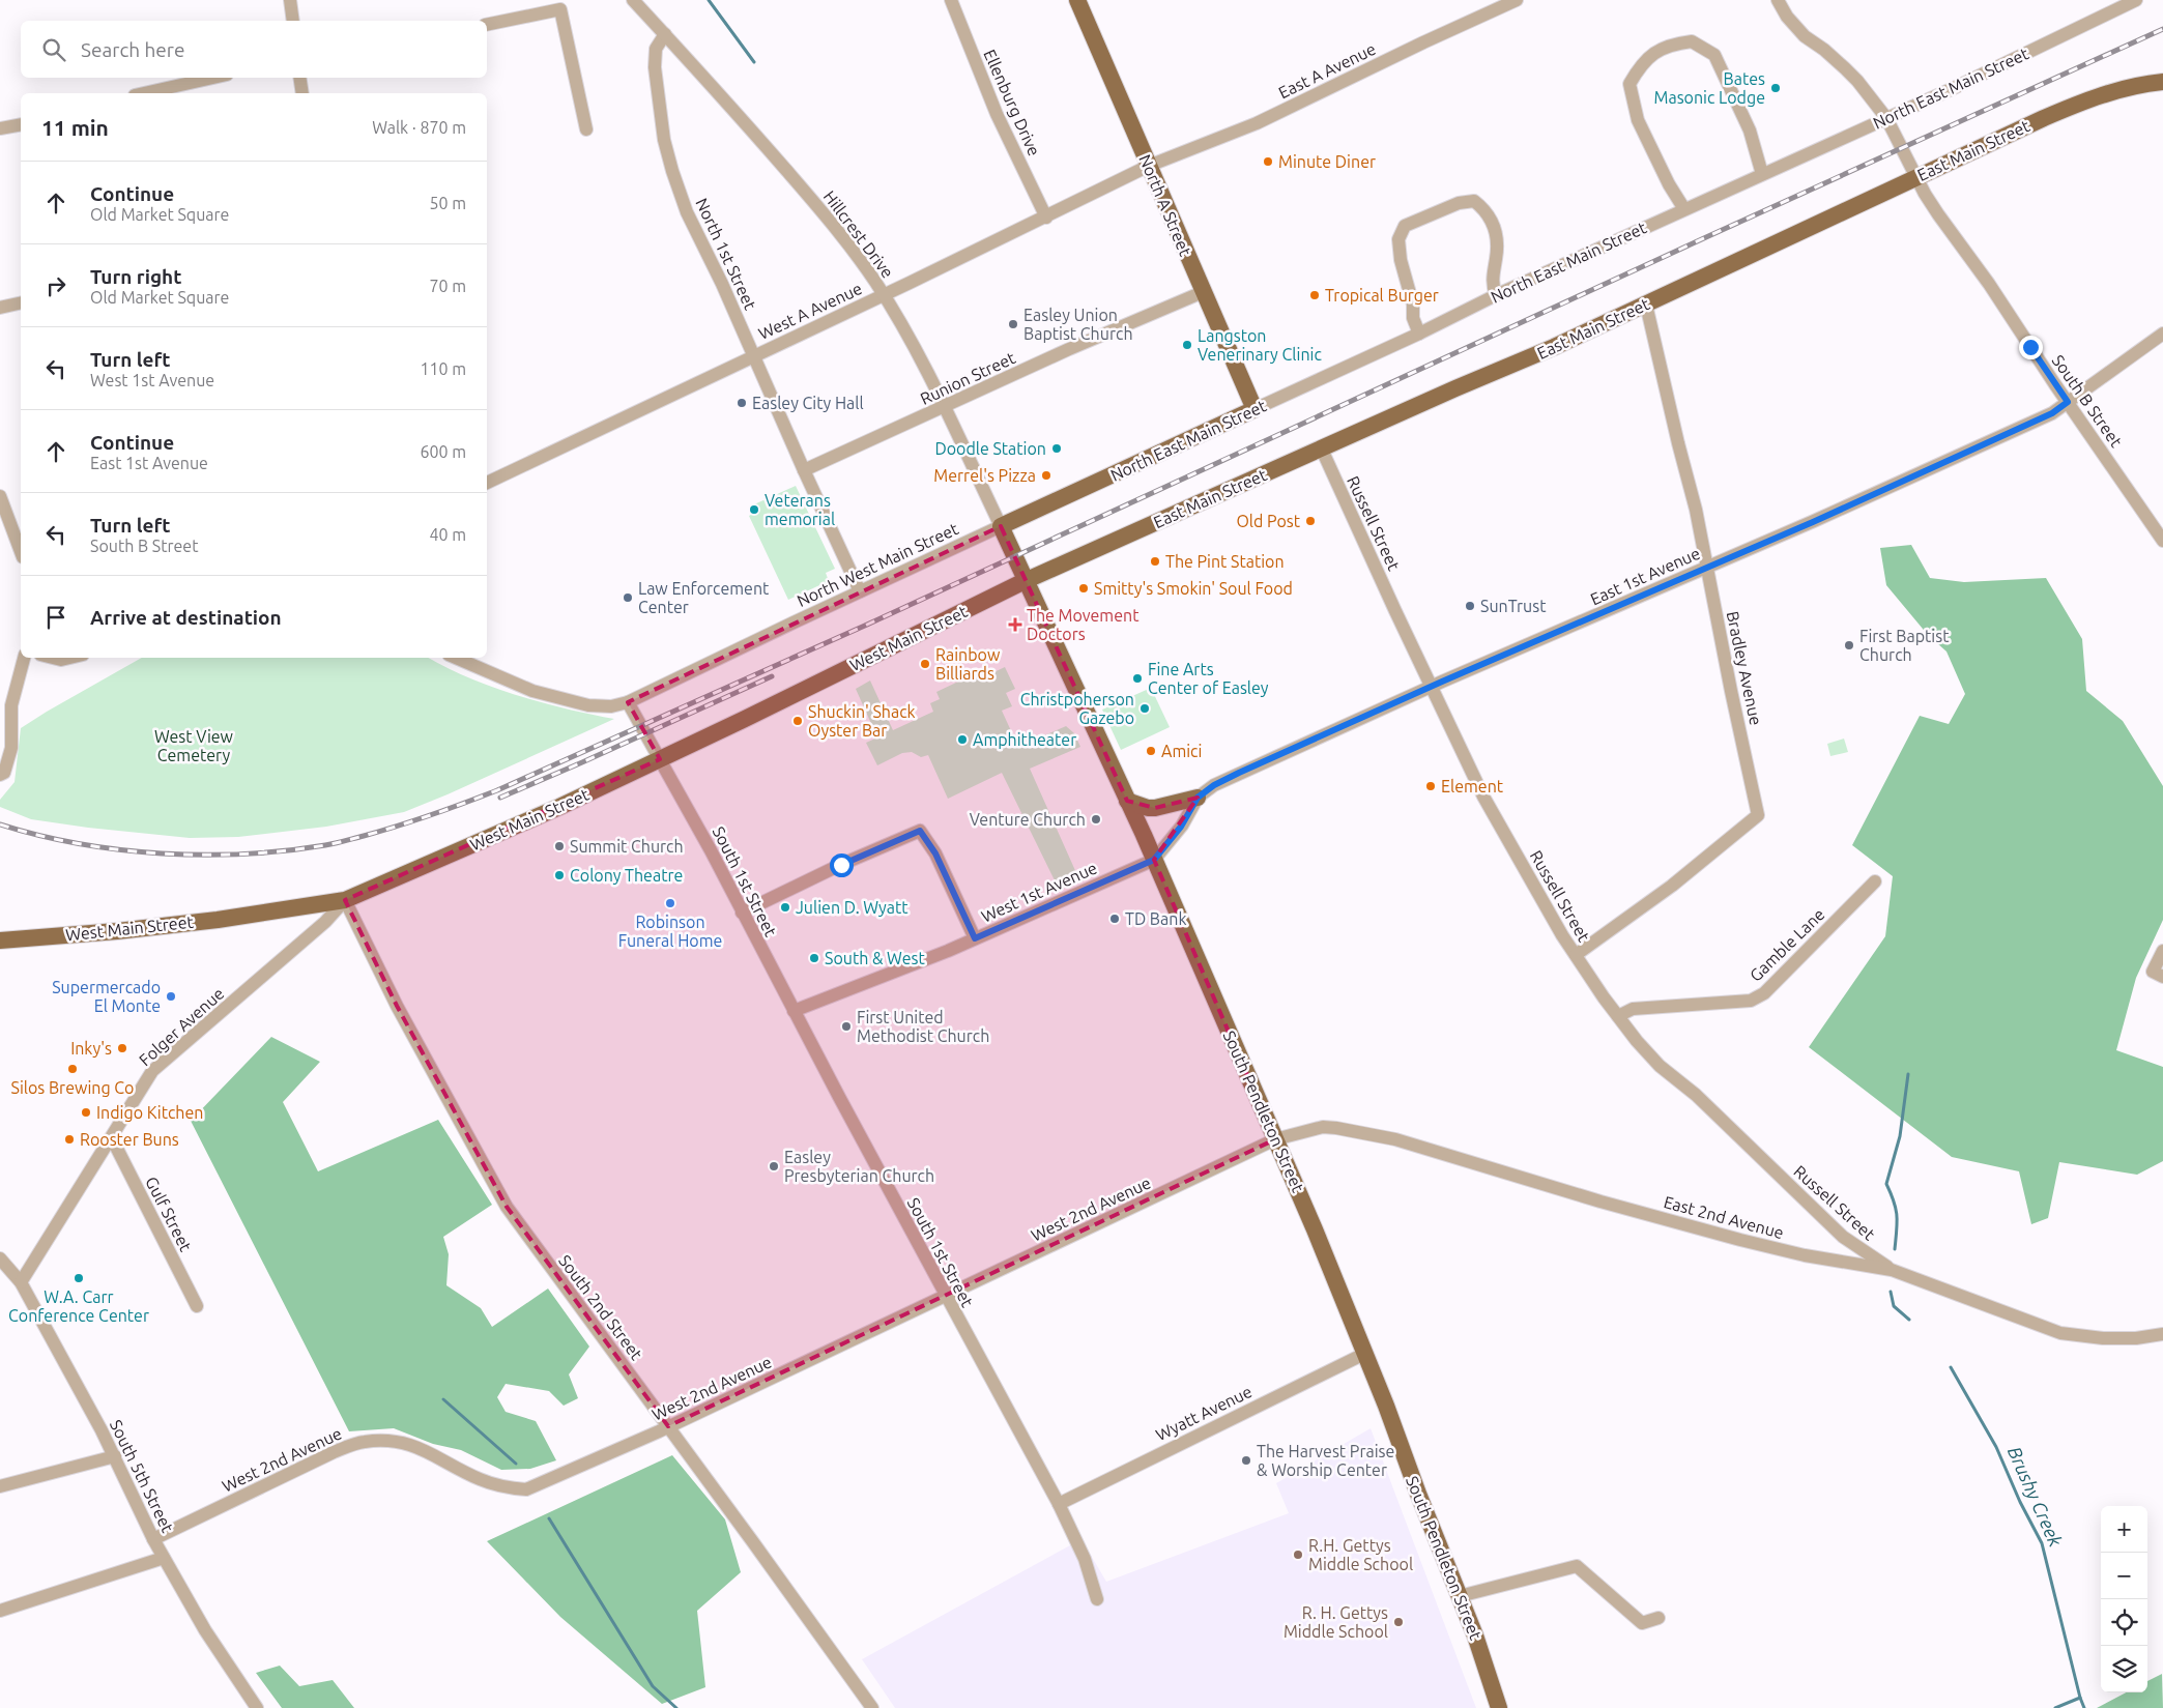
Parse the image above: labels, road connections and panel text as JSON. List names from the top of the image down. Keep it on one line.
{"streets":{"main road":["North East Main Street","East Main Street","North A Street","West Main Street","South Pendleton Street"],"street":["East A Avenue","Ellenburg Drive","Hillcrest Drive","North 1st Street","West A Avenue","Runion Street","South B Street","Russell Street","North West Main Street","East 1st Avenue","Bradley Avenue","South 1st Street","West 1st Avenue","Gamble Lane","Folger Avenue","West 2nd Avenue","Gulf Street","East 2nd Avenue","South 2nd Street","Wyatt Avenue","South 5th Street"]},"crossings":[["East A Avenue","North A Street"],["East A Avenue","West A Avenue"],["North East Main Street","North A Street"],["North East Main Street","Hillcrest Drive"],["North East Main Street","South B Street"],["North East Main Street","North West Main Street"],["North East Main Street","South Pendleton Street"],["Ellenburg Drive","West A Avenue"],["East Main Street","South B Street"],["East Main Street","Russell Street"],["East Main Street","West Main Street"],["East Main Street","Bradley Avenue"],["East Main Street","South Pendleton Street"],["North A Street","West A Avenue"],["North A Street","Runion Street"],["Hillcrest Drive","North 1st Street"],["Hillcrest Drive","West A Avenue"],["Hillcrest Drive","Runion Street"],["Hillcrest Drive","North West Main Street"],["Hillcrest Drive","South Pendleton Street"],["North 1st Street","West A Avenue"],["North 1st Street","Runion Street"],["North 1st Street","North West Main Street"],["South B Street","East 1st Avenue"],["Russell Street","East 1st Avenue"],["Russell Street","Bradley Avenue"],["Russell Street","Gamble Lane"],["Russell Street","East 2nd Avenue"],["North West Main Street","South 1st Street"],["North West Main Street","South Pendleton Street"],["East 1st Avenue","Bradley Avenue"],["East 1st Avenue","West 1st Avenue"],["East 1st Avenue","South Pendleton Street"],["West Main Street","South 1st Street"],["West Main Street","Folger Avenue"],["West Main Street","South Pendleton Street"],["West Main Street","South 2nd Street"],["South 1st Street","West 1st Avenue"],["South 1st Street","West 2nd Avenue"],["South 1st Street","Wyatt Avenue"],["West 1st Avenue","South Pendleton Street"],["Folger Avenue","Gulf Street"],["Folger Avenue","South 2nd Street"],["Folger Avenue","South 5th Street"],["South Pendleton Street","West 2nd Avenue"],["South Pendleton Street","East 2nd Avenue"],["South Pendleton Street","Wyatt Avenue"],["West 2nd Avenue","East 2nd Avenue"],["West 2nd Avenue","South 2nd Street"],["West 2nd Avenue","South 5th Street"]],"water":["Brushy Creek"],"parks":["West View Cemetery"],"places":{"other":["Bates Masonic Lodge","Minute Diner","Tropical Burger","Easley Union Baptist Church","Langston Venerinary Clinic","Easley City Hall","Doodle Station","Merrel's Pizza","Veterans memorial","Old Post","The Pint Station","Smitty's Smokin' Soul Food","Law Enforcement Center","SunTrust","First Baptist Church","Rainbow Billiards","Fine Arts Center of Easley","Christpoherson Gazebo","Shuckin' Shack Oyster Bar","Amphitheater","Amici","Element","Venture Church","Summit Church","Colony Theatre","Robinson Funeral Home","Julien D. Wyatt","TD Bank","South & West","Supermercado El Monte","First United Methodist Church","Inky's","Silos Brewing Co","Indigo Kitchen","Rooster Buns","Easley Presbyterian Church","W.A. Carr Conference Center","The Harvest Praise & Worship Center","R.H. Gettys Middle School","R. H. Gettys Middle School"],"health":["The Movement Doctors"]},"page":{"search":"Search here","heading":["11 min","Walk · 870 m"],"list":[["Continue","Old Market Square","50 m"],["Turn right","Old Market Square","70 m"],["Turn left","West 1st Avenue","110 m"],["Continue","East 1st Avenue","600 m"],["Turn left","South B Street","40 m"],"Arrive at destination"],"map_buttons":["+","−"]}}
